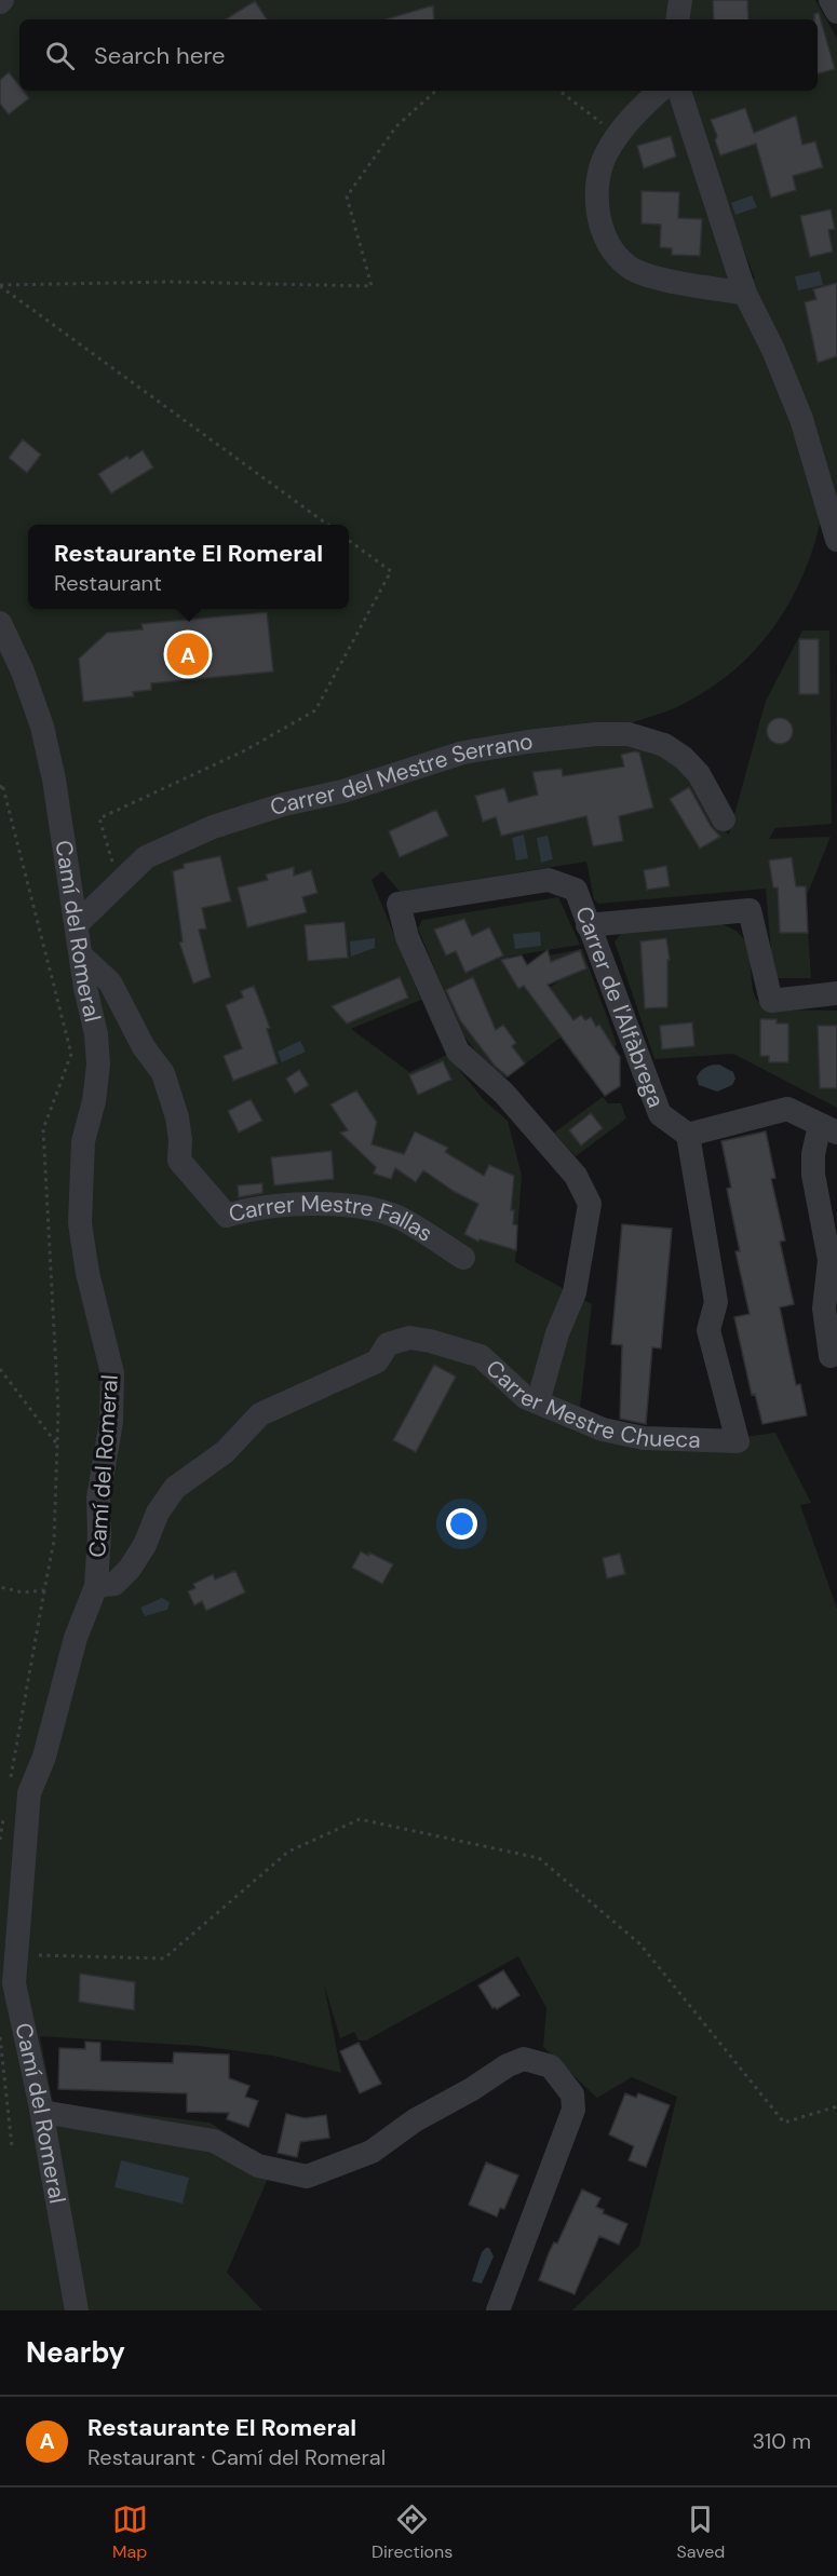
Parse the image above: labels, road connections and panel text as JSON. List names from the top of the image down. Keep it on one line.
{"streets":{"street":["Carrer del Mestre Serrano","Camí del Romeral","Carrer de l'Alfàbrega","Carrer Mestre Fallas","Carrer Mestre Chueca"]},"crossings":[["Carrer del Mestre Serrano","Camí del Romeral"],["Camí del Romeral","Carrer Mestre Fallas"],["Camí del Romeral","Carrer Mestre Chueca"],["Carrer de l'Alfàbrega","Carrer Mestre Chueca"]],"page":{"search":"Search here","popup":["Restaurante El Romeral","Restaurant"],"pins":"A","heading":"Nearby","list":[{"mark":"A","name":"Restaurante El Romeral","note":"Restaurant · Camí del Romeral","value":"310 m"}],"nav":["Map","Directions","Saved"]}}
